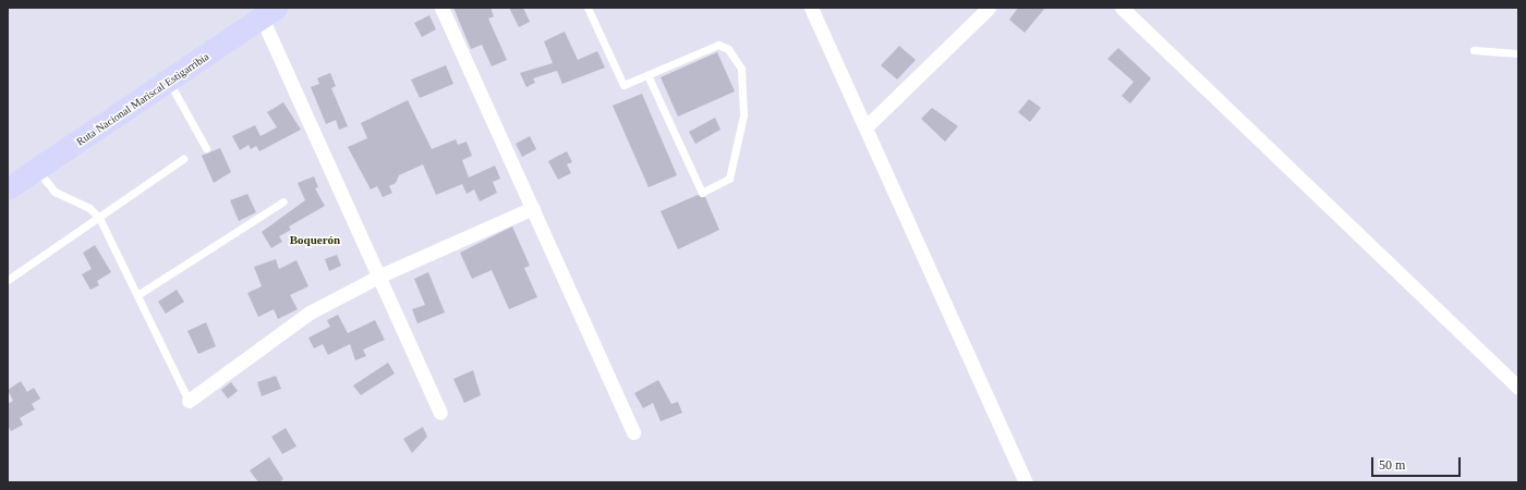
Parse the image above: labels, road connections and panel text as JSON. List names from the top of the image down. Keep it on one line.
{"streets":{"main road":["Ruta Nacional Mariscal Estigarribia"]},"districts":["Boquerón"],"scale_bar":"50 m"}
